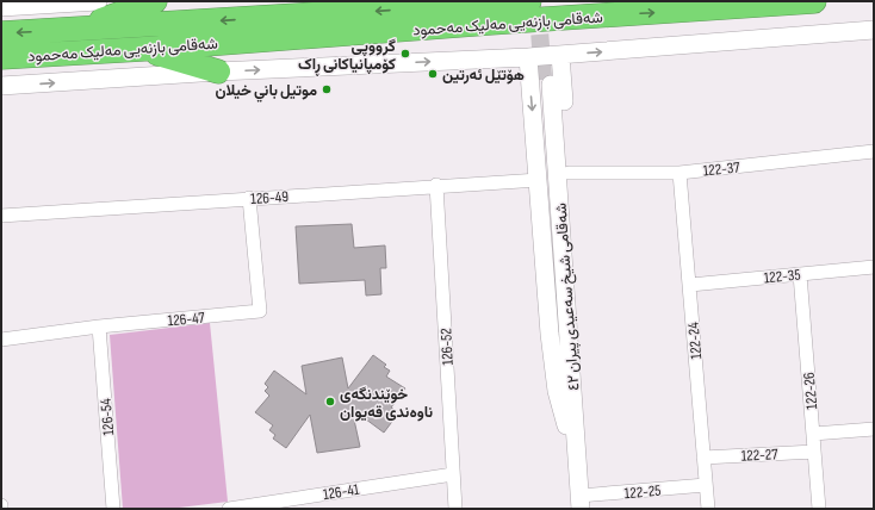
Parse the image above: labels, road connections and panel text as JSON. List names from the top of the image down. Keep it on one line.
{"streets":{"highway":["شەقامی بازنەیی مەلیک مەحمود"],"main road":["شەقامی شیخ سەعیدی پیران ٤٢"],"street":["122-37","126-49","122-35","126-47","122-24","126-52","122-26","126-54","122-27","126-41","122-25"]},"crossings":[["122-37","122-24"],["126-49","126-47"],["126-49","126-52"],["122-35","122-24"],["122-35","122-26"],["شەقامی شیخ سەعیدی پیران ٤٢","122-25"],["126-47","126-54"],["122-24","122-27"],["122-24","122-25"],["126-52","126-41"],["122-26","122-27"]],"places":["گرووپی کۆمپانیاکانی ڕاک","هۆتێل ئەرتین","موتيل باني خيلان","خوێندنگەی ناوەندی قەیوان"]}
